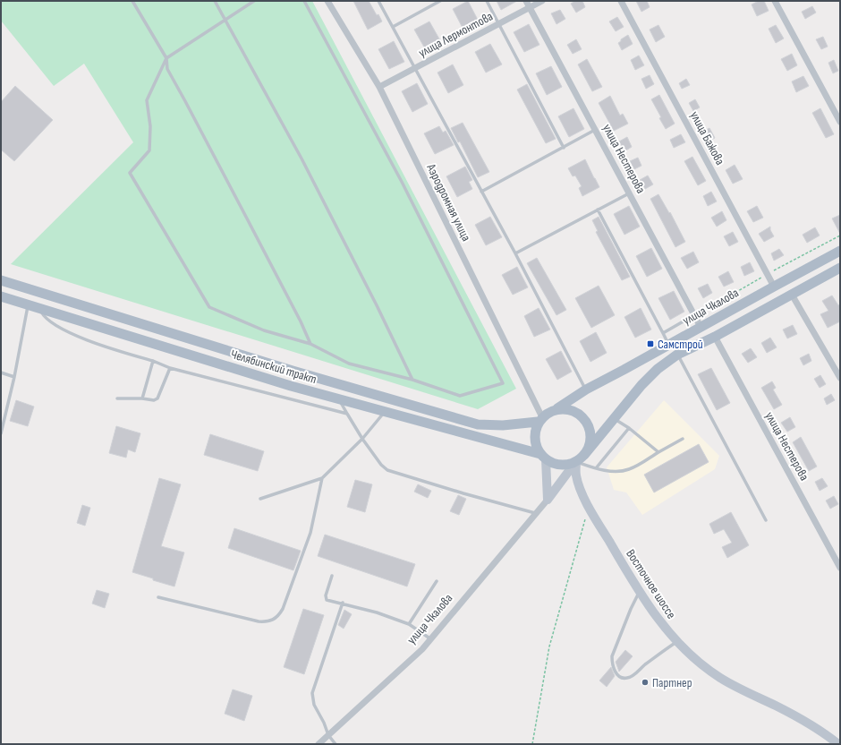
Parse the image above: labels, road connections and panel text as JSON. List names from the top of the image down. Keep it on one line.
{"streets":{"main road":["улица Чкалова","Челябинский тракт"],"street":["улица Лермонтова","улица Бажова","улица Нестерова","Аэродромная улица","Восточное шоссе"]},"crossings":[["улица Лермонтова","улица Нестерова"],["улица Лермонтова","Аэродромная улица"],["улица Бажова","улица Чкалова"],["улица Нестерова","улица Чкалова"],["Аэродромная улица","улица Чкалова"],["Аэродромная улица","Челябинский тракт"],["Аэродромная улица","Восточное шоссе"],["улица Чкалова","Челябинский тракт"],["улица Чкалова","Восточное шоссе"],["Челябинский тракт","Восточное шоссе"]],"places":{"transit":["Самстрой"],"other":["Партнер"]}}
